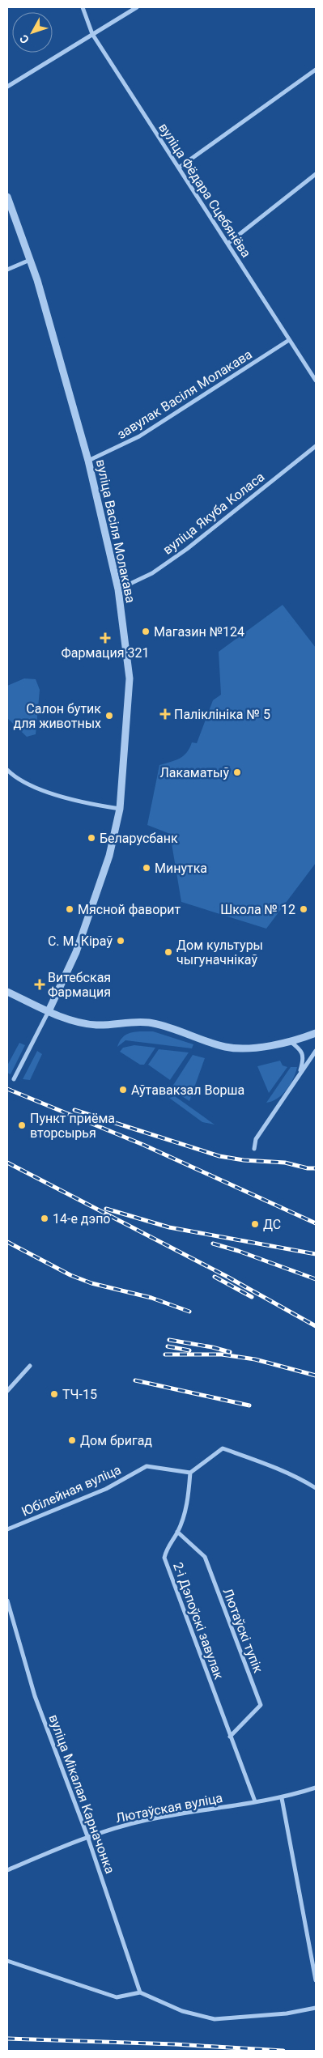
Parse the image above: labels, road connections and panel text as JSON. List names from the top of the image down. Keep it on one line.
{"streets":{"street":["вуліца Фёдара Сцебянёва","завулак Васіля Молакава","вуліца Якуба Коласа","вуліца Васіля Молакава","Юбілейная вуліца","2-і Дэпоўскі завулак","Лютаўскі тупік","вуліца Мікалая Карначонка","Лютаўская вуліца"]},"crossings":[["вуліца Фёдара Сцебянёва","завулак Васіля Молакава"],["завулак Васіля Молакава","вуліца Васіля Молакава"],["вуліца Якуба Коласа","вуліца Васіля Молакава"],["Юбілейная вуліца","2-і Дэпоўскі завулак"],["2-і Дэпоўскі завулак","Лютаўскі тупік"],["2-і Дэпоўскі завулак","Лютаўская вуліца"],["вуліца Мікалая Карначонка","Лютаўская вуліца"]],"places":{"other":["Магазин №124","Салон бутик для животных","Лакаматыў","Беларусбанк","Минутка","Мясной фаворит","Школа № 12","С. М. Кіраў","Дом культуры чыгуначнікаў","Аўтавакзал Ворша","Пункт приёма вторсырья","14-е дэпо","ДС","ТЧ-15","Дом бригад"],"health":["Фармация 321","Паліклініка № 5","Витебская Фармация"]},"north":"bottom left"}
